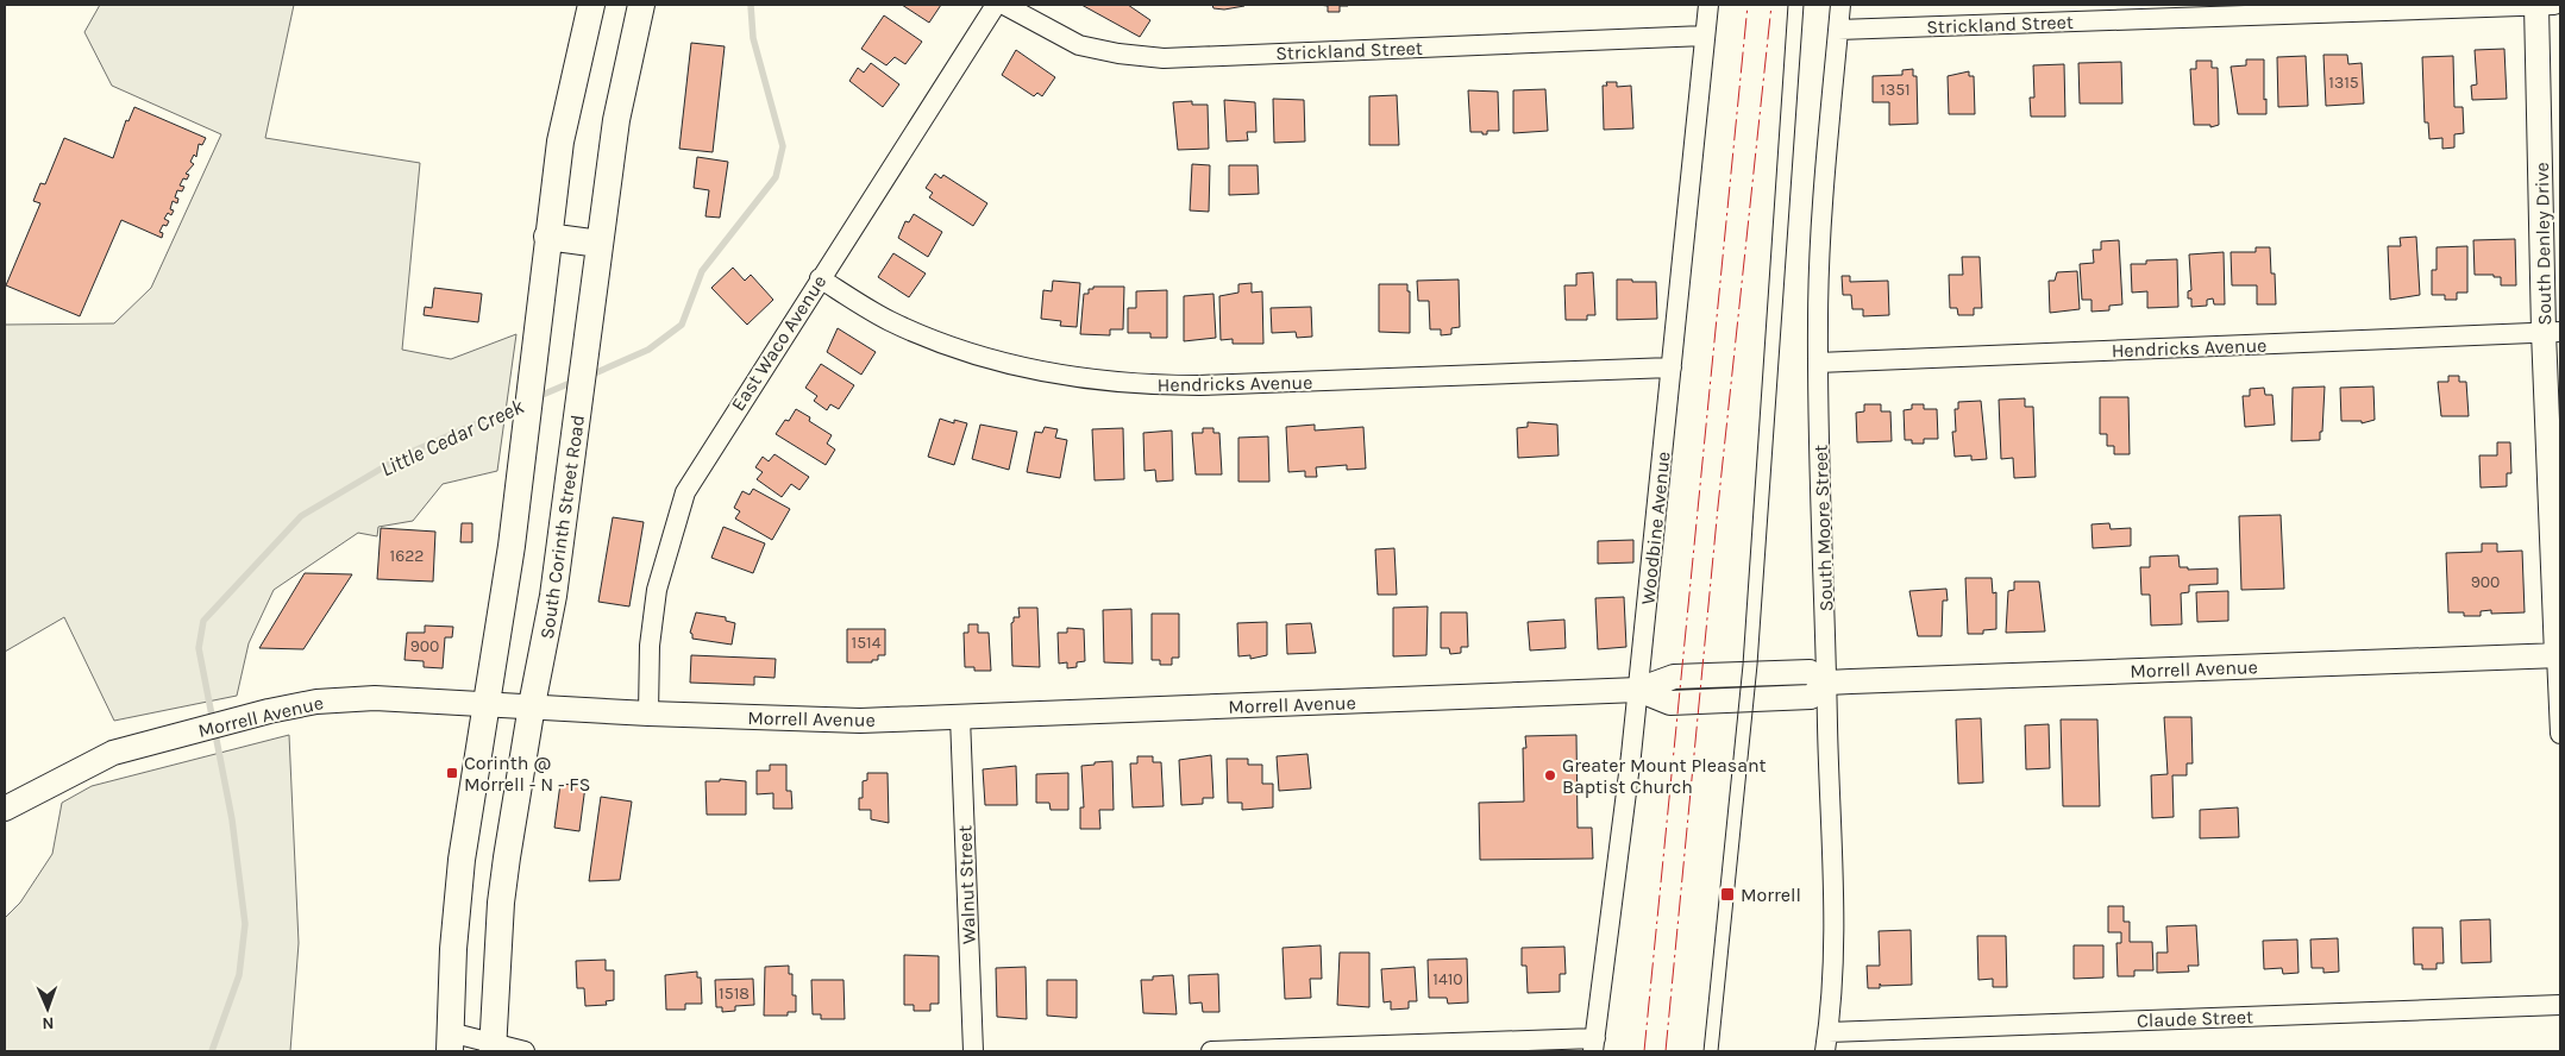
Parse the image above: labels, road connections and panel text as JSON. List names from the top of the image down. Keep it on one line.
{"streets":{"main road":["South Corinth Street Road"],"street":["Strickland Street","South Denley Drive","East Waco Avenue","Hendricks Avenue","Woodbine Avenue","South Moore Street","Morrell Avenue","Walnut Street","Claude Street"]},"crossings":[["Strickland Street","South Denley Drive"],["Strickland Street","Woodbine Avenue"],["Strickland Street","South Moore Street"],["South Denley Drive","Hendricks Avenue"],["South Denley Drive","Morrell Avenue"],["East Waco Avenue","Hendricks Avenue"],["East Waco Avenue","Morrell Avenue"],["Hendricks Avenue","Woodbine Avenue"],["Hendricks Avenue","South Moore Street"],["South Corinth Street Road","Morrell Avenue"],["Woodbine Avenue","Morrell Avenue"],["South Moore Street","Morrell Avenue"],["South Moore Street","Claude Street"],["Morrell Avenue","Walnut Street"]],"water":["Little Cedar Creek"],"places":{"transit":["Corinth @ Morrell - N - FS","Morrell"],"other":["Greater Mount Pleasant Baptist Church"]},"house_numbers":["1315","1351","1622","900","1514","900","1410","1518"],"north":"bottom"}
